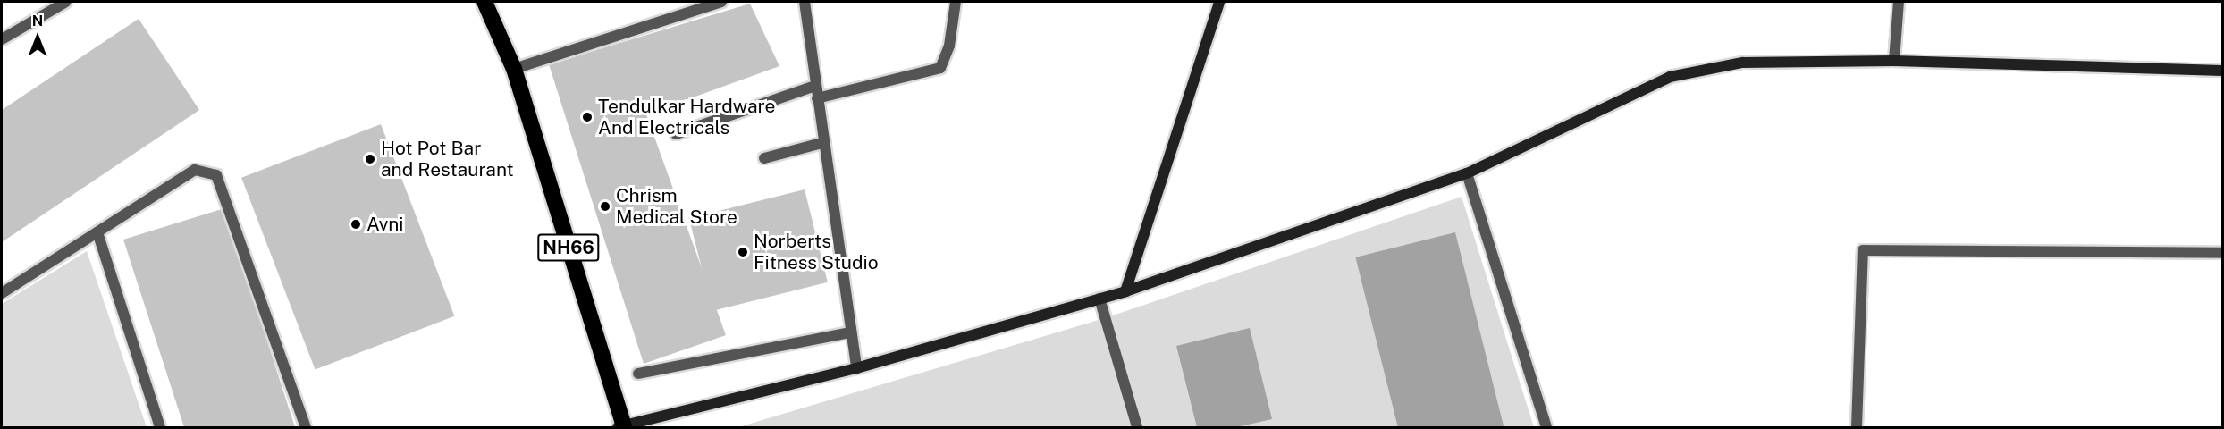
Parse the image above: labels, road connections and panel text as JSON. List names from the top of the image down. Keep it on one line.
{"streets":{"highway":["NH66"]},"places":["Tendulkar Hardware And Electricals","Hot Pot Bar and Restaurant","Chrism Medical Store","Avni","Norberts Fitness Studio"],"north":"top"}
